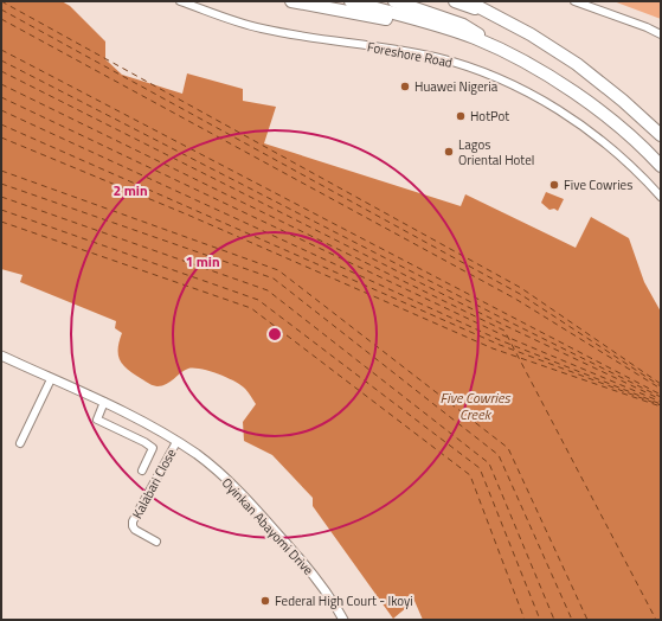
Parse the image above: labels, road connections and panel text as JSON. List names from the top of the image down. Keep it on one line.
{"streets":{"street":["Foreshore Road","Kalabari Close","Oyinkan Abayomi Drive"]},"crossings":[["Kalabari Close","Oyinkan Abayomi Drive"]],"water":["Five Cowries Creek"],"places":["Huawei Nigeria","HotPot","Lagos Oriental Hotel","Five Cowries","Federal High Court - Ikoyi"],"rings":["2 min","1 min"]}
